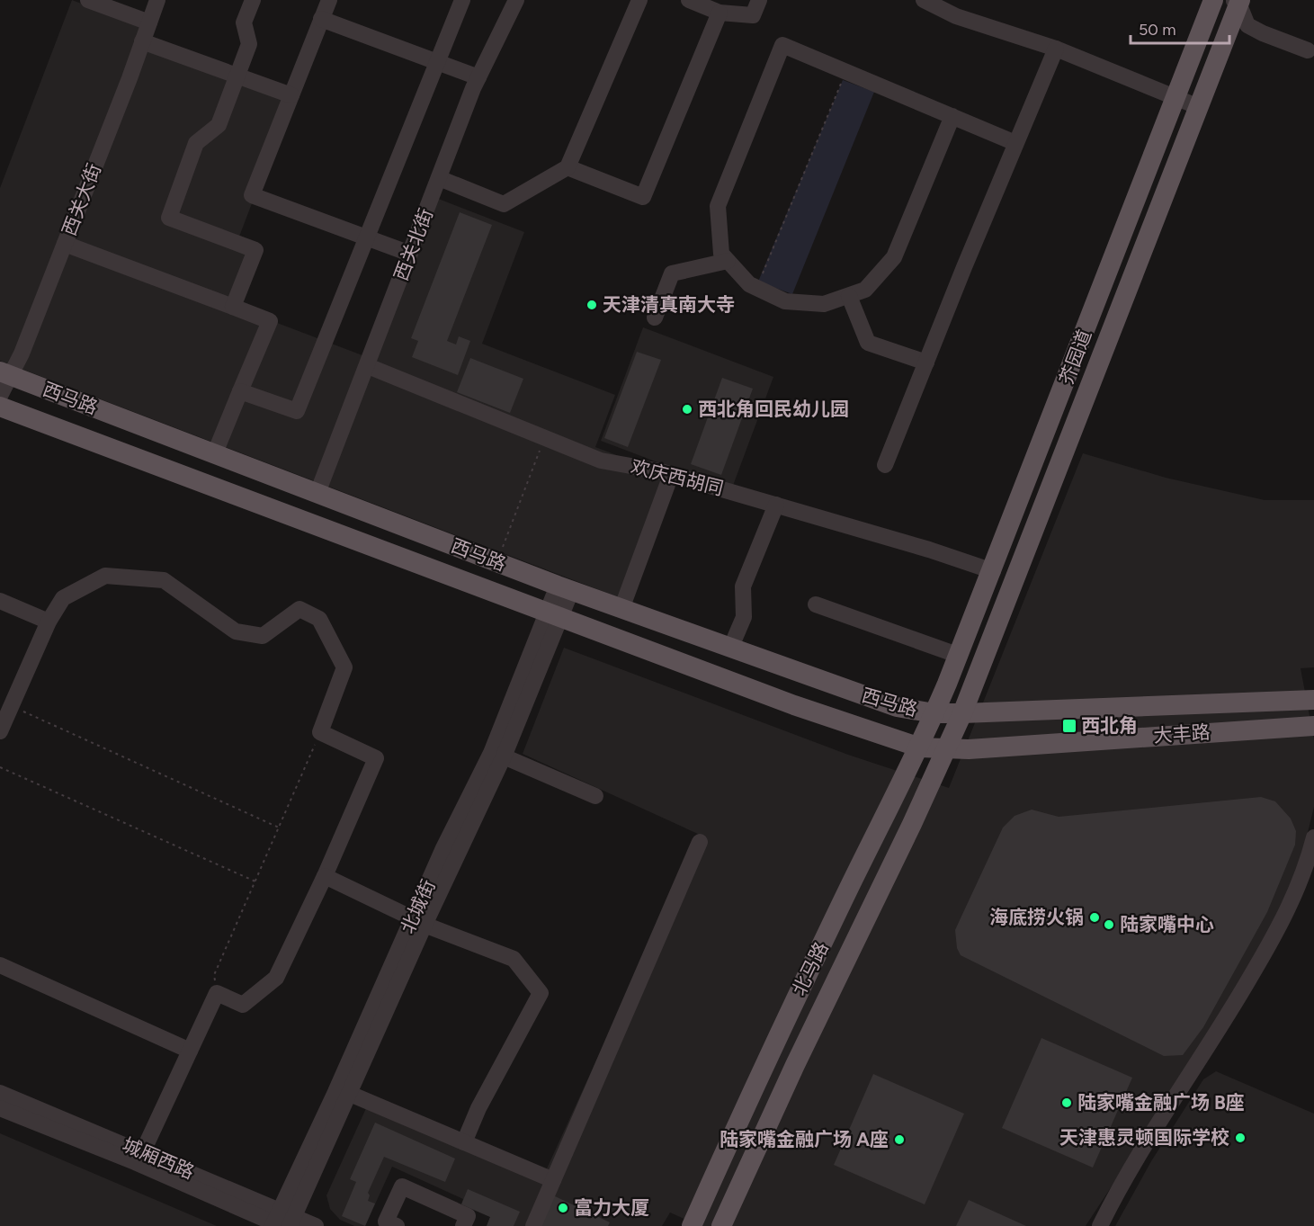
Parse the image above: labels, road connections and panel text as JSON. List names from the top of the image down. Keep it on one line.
{"streets":{"main road":["芥园道","西马路","大丰路","北马路"],"street":["西关大街","西关北街","欢庆西胡同","北城街","城厢西路"]},"crossings":[["西关大街","西马路"],["西关北街","西马路"],["西关北街","欢庆西胡同"],["芥园道","西马路"],["芥园道","欢庆西胡同"],["芥园道","大丰路"],["芥园道","北马路"],["西马路","大丰路"],["西马路","北城街"],["西马路","北马路"],["大丰路","北马路"],["北城街","城厢西路"]],"places":{"other":["天津清真南大寺","西北角回民幼儿园","海底捞火锅","陆家嘴中心","陆家嘴金融广场 B座","天津惠灵顿国际学校","陆家嘴金融广场 A座","富力大厦"],"transit":["西北角"]},"scale_bar":"50 m"}
